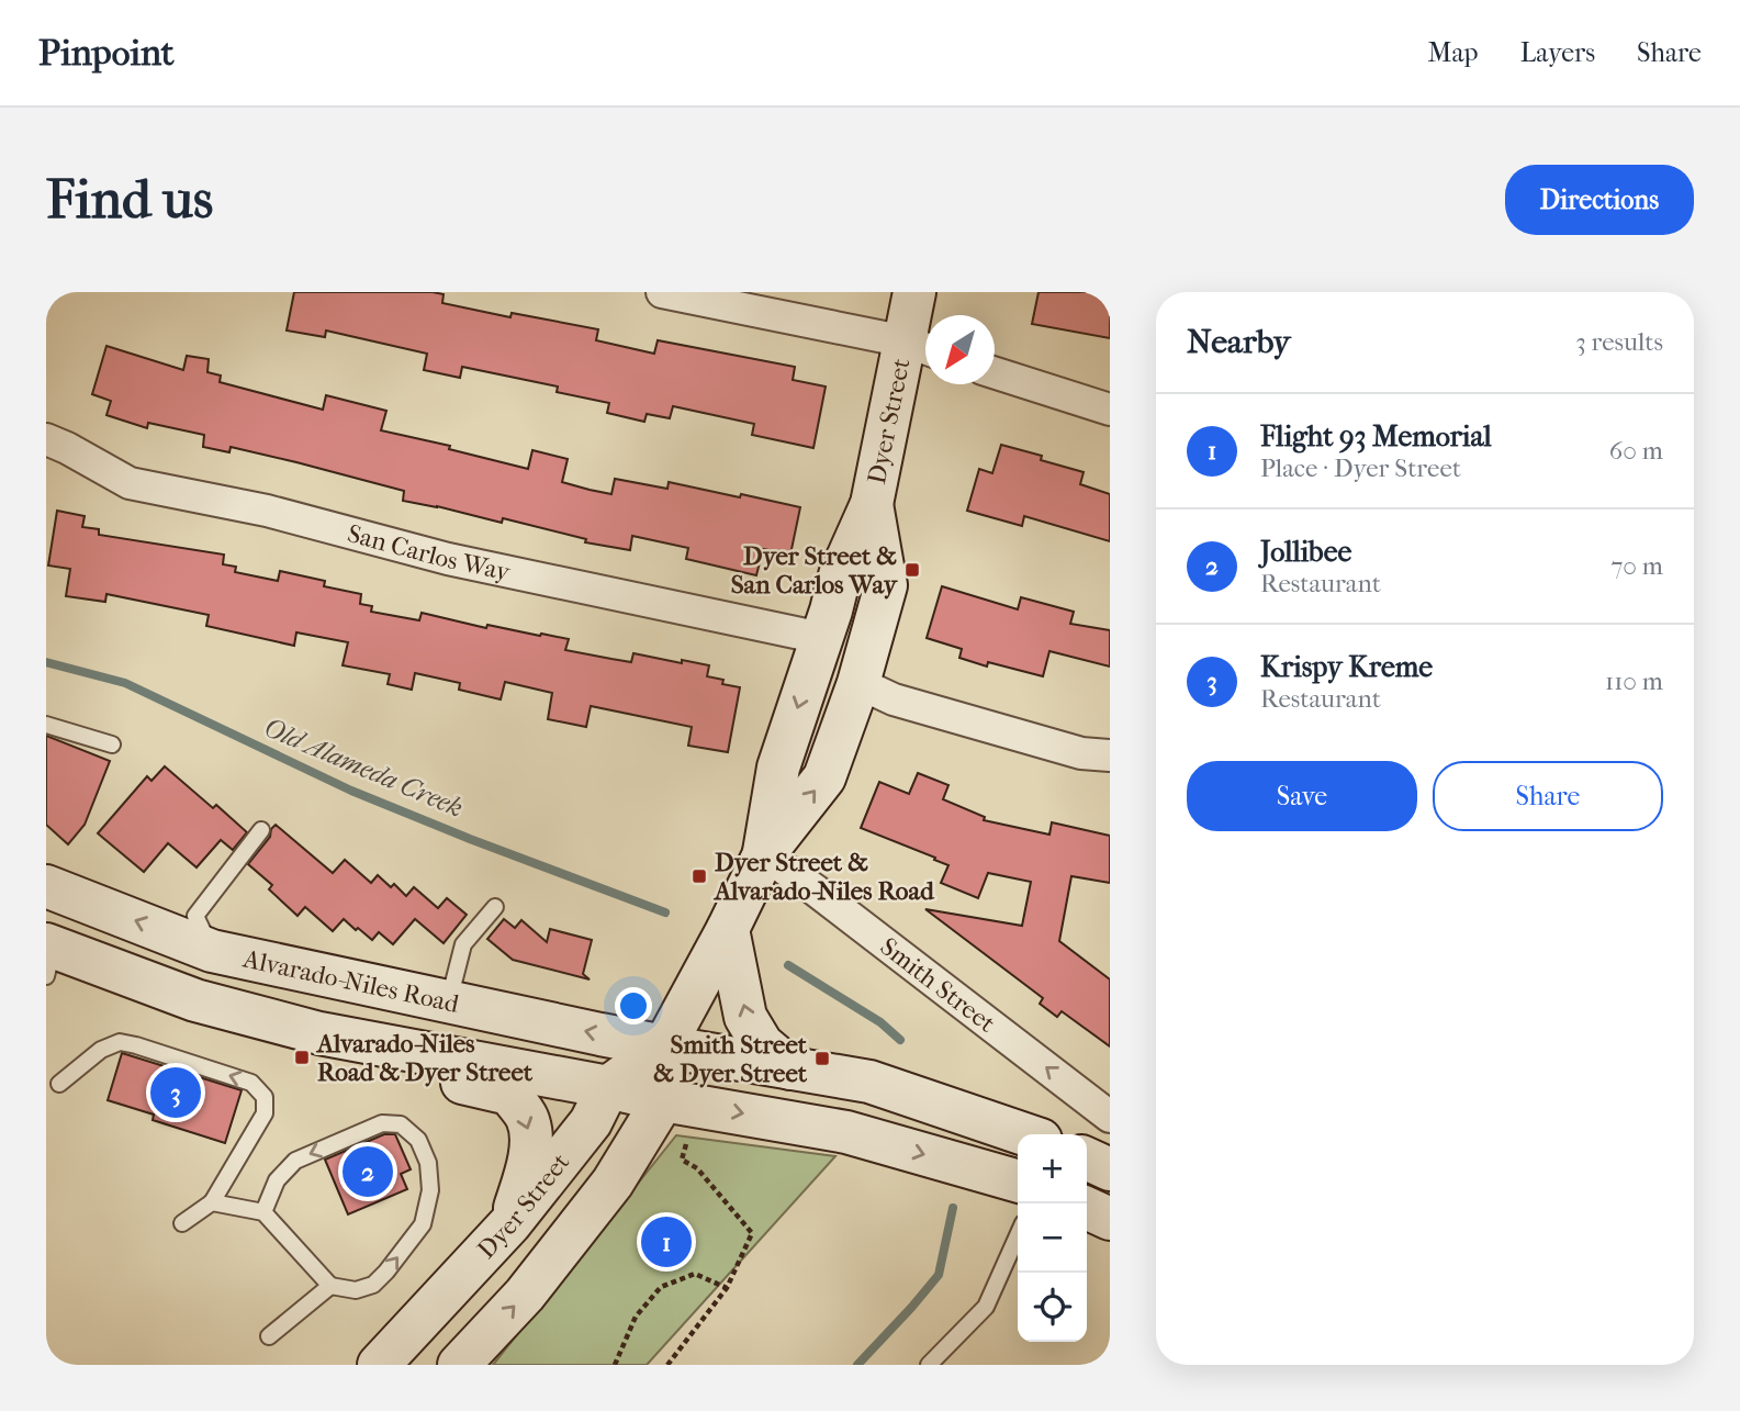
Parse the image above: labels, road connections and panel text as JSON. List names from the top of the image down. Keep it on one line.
{"streets":{"main road":["Dyer Street","Alvarado-Niles Road"],"street":["San Carlos Way","Smith Street"]},"crossings":[["Dyer Street","San Carlos Way"],["Dyer Street","Alvarado-Niles Road"],["Dyer Street","Smith Street"]],"water":["Old Alameda Creek"],"places":{"transit":["Dyer Street & San Carlos Way","Dyer Street & Alvarado-Niles Road","Alvarado-Niles Road & Dyer Street","Smith Street & Dyer Street"]},"north":"bottom left","page":{"header":"Pinpoint","nav":["Map","Layers","Share"],"buttons":["Directions",["Save","Share"]],"title":"Find us","heading":["Nearby","3 results"],"list":[{"mark":"1","name":"Flight 93 Memorial","note":"Place · Dyer Street","value":"60 m"},{"mark":"2","name":"Jollibee","note":"Restaurant","value":"70 m"},{"mark":"3","name":"Krispy Kreme","note":"Restaurant","value":"110 m"}],"pins":["3","2","1"],"map_buttons":["+","−"]}}
